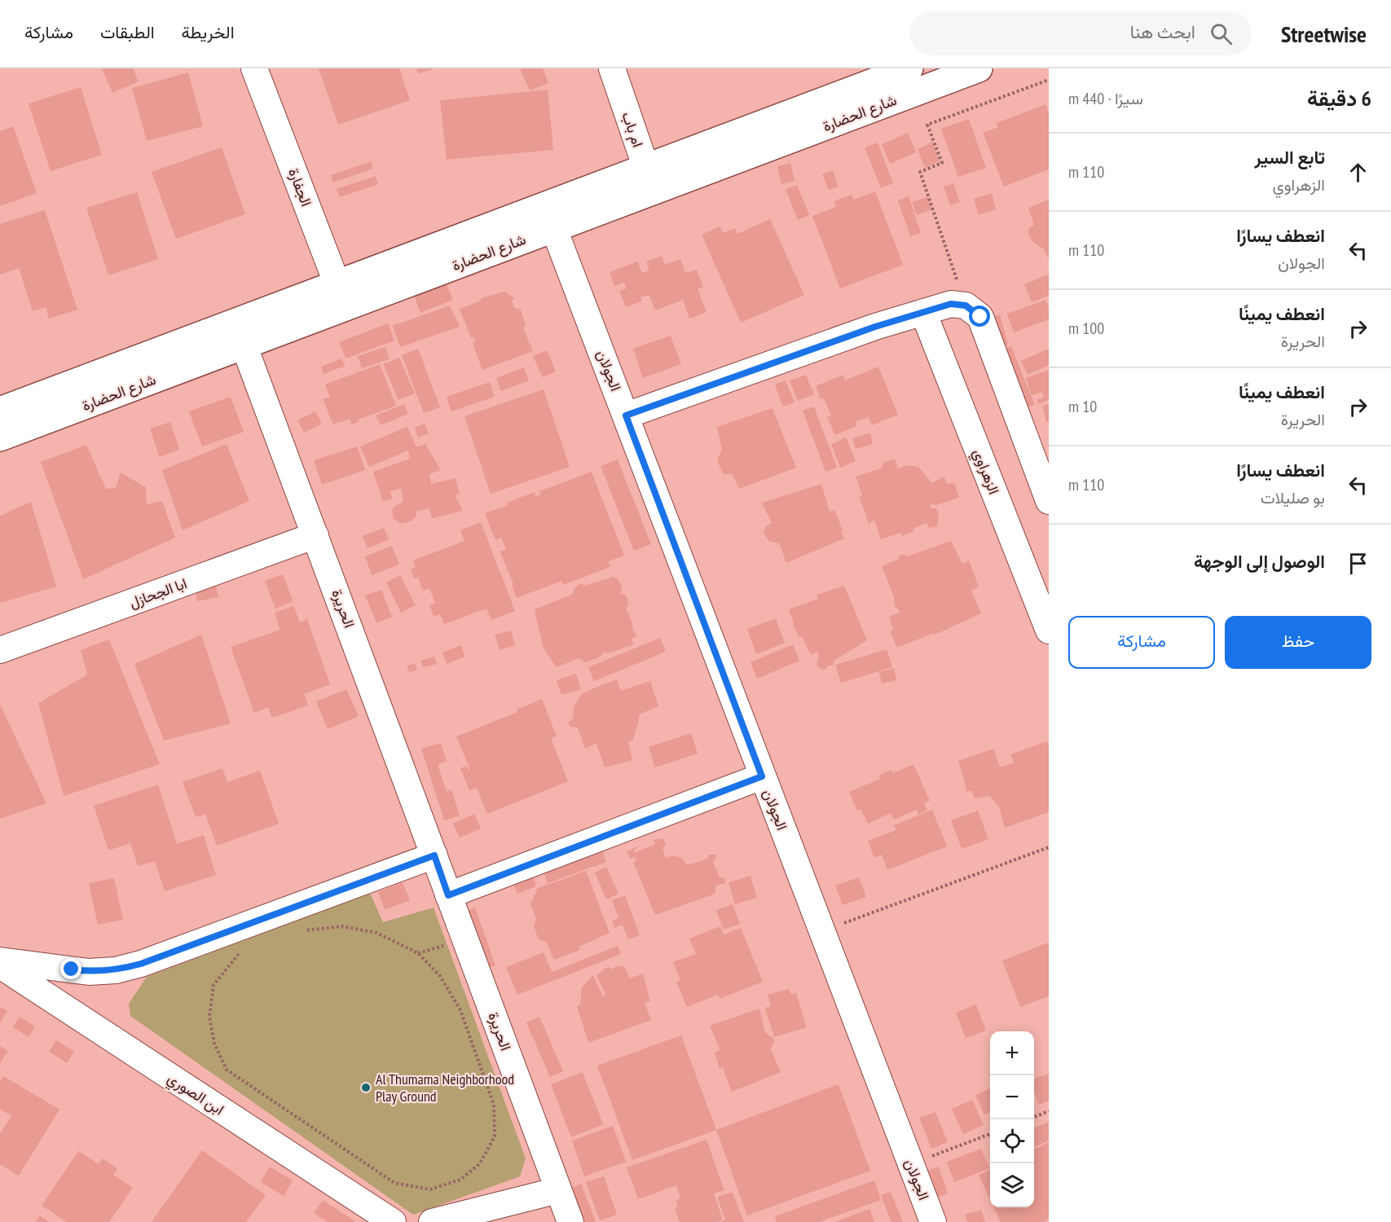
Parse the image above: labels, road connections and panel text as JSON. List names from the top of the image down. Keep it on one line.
{"streets":{"street":["شارع الحضارة","ام باب","الجفارة","الجولان","الزهراوي","ابا الجحازل","الحريرة","ابن الصوري"]},"crossings":[["شارع الحضارة","ام باب"],["شارع الحضارة","الجفارة"],["شارع الحضارة","الجولان"],["شارع الحضارة","الحريرة"],["ابا الجحازل","الحريرة"]],"places":["Al Thumama Neighborhood Play Ground"],"page":{"header":"Streetwise","search":"ابحث هنا","nav":["الخريطة","الطبقات","مشاركة"],"heading":["6 دقيقة","سيرًا · 440 m"],"list":[["تابع السير","الزهراوي","110 m"],["انعطف يسارًا","الجولان","110 m"],["انعطف يمينًا","الحريرة","100 m"],["انعطف يمينًا","الحريرة","10 m"],["انعطف يسارًا","بو صليلات","110 m"],"الوصول إلى الوجهة"],"buttons":["حفظ","مشاركة"],"map_buttons":["+","−"]}}
